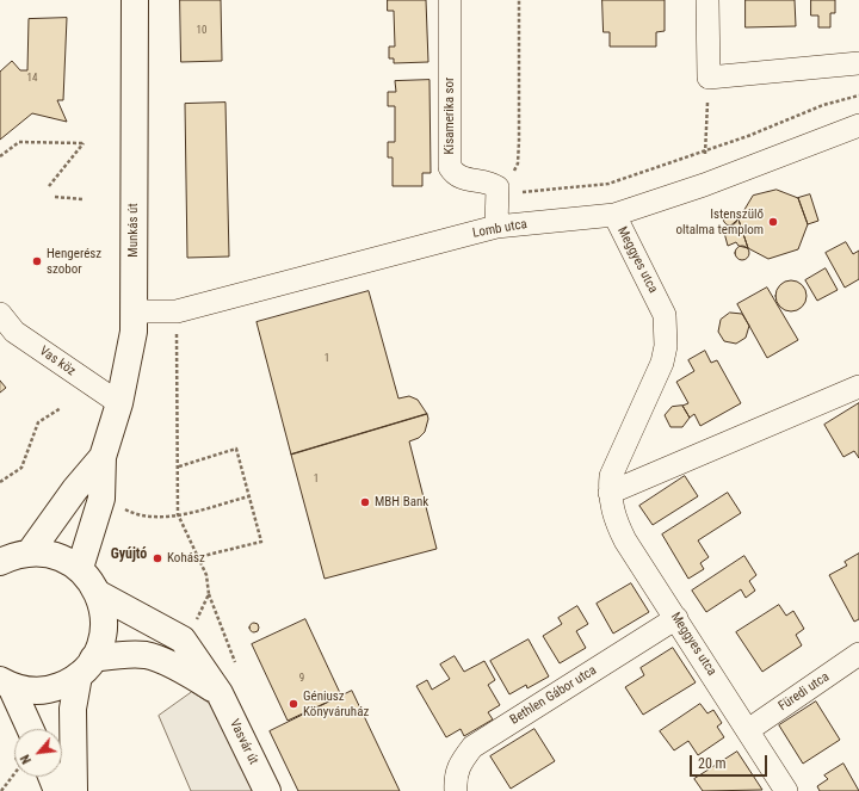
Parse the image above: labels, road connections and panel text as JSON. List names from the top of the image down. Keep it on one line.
{"streets":{"main road":["Munkás út","Vasvár út"],"street":["Kisamerika sor","Lomb utca","Meggyes utca","Vas köz","Füredi utca","Bethlen Gábor utca"]},"crossings":[["Lomb utca","Munkás út"],["Lomb utca","Meggyes utca"],["Munkás út","Vas köz"],["Meggyes utca","Füredi utca"],["Meggyes utca","Bethlen Gábor utca"]],"districts":["Gyújtó"],"places":["Istenszülő oltalma templom","Hengerész szobor","MBH Bank","Kohász","Géniusz Könyváruház"],"house_numbers":["10","14","1","1","9"],"scale_bar":"20 m","north":"bottom left"}
